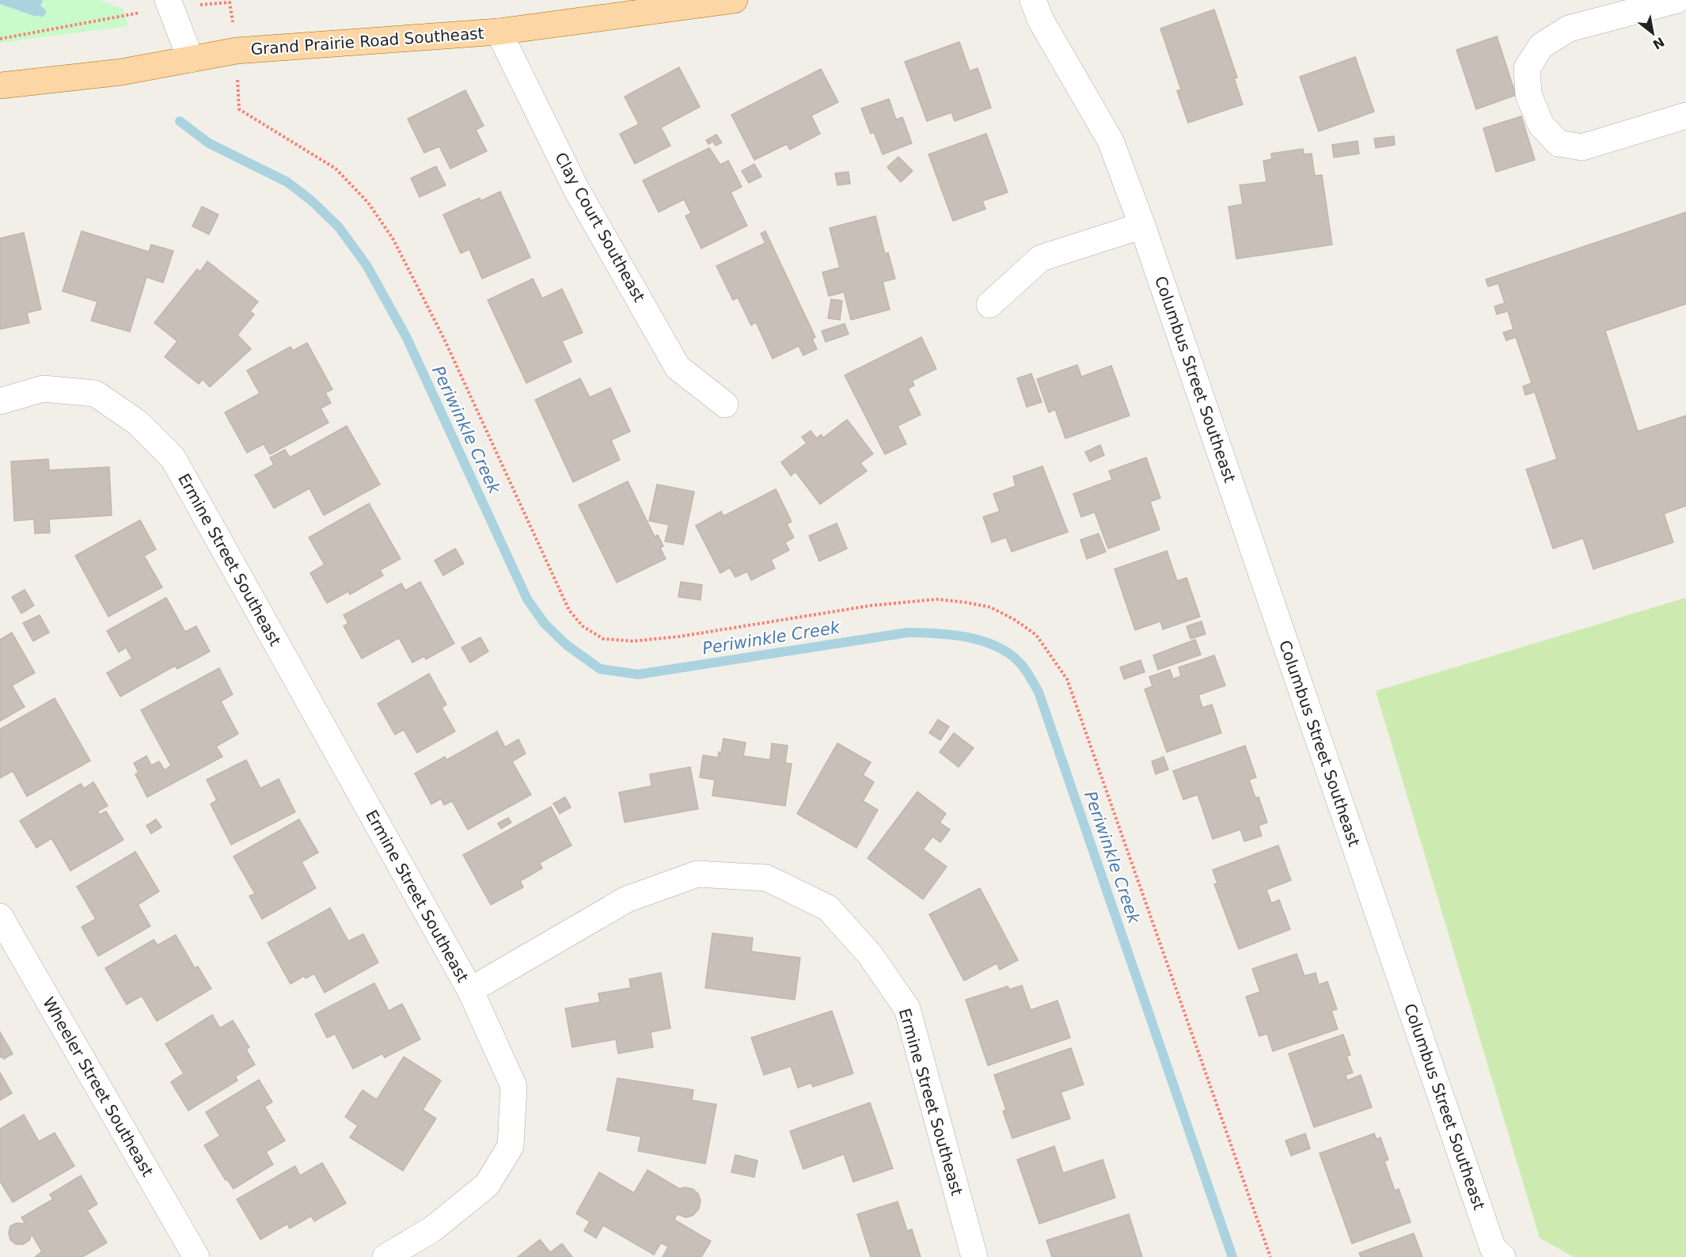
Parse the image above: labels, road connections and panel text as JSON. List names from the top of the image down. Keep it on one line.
{"streets":{"main road":["Grand Prairie Road Southeast"],"street":["Clay Court Southeast","Columbus Street Southeast","Ermine Street Southeast","Wheeler Street Southeast"]},"crossings":[["Grand Prairie Road Southeast","Clay Court Southeast"]],"water":["Periwinkle Creek"],"north":"bottom right"}
